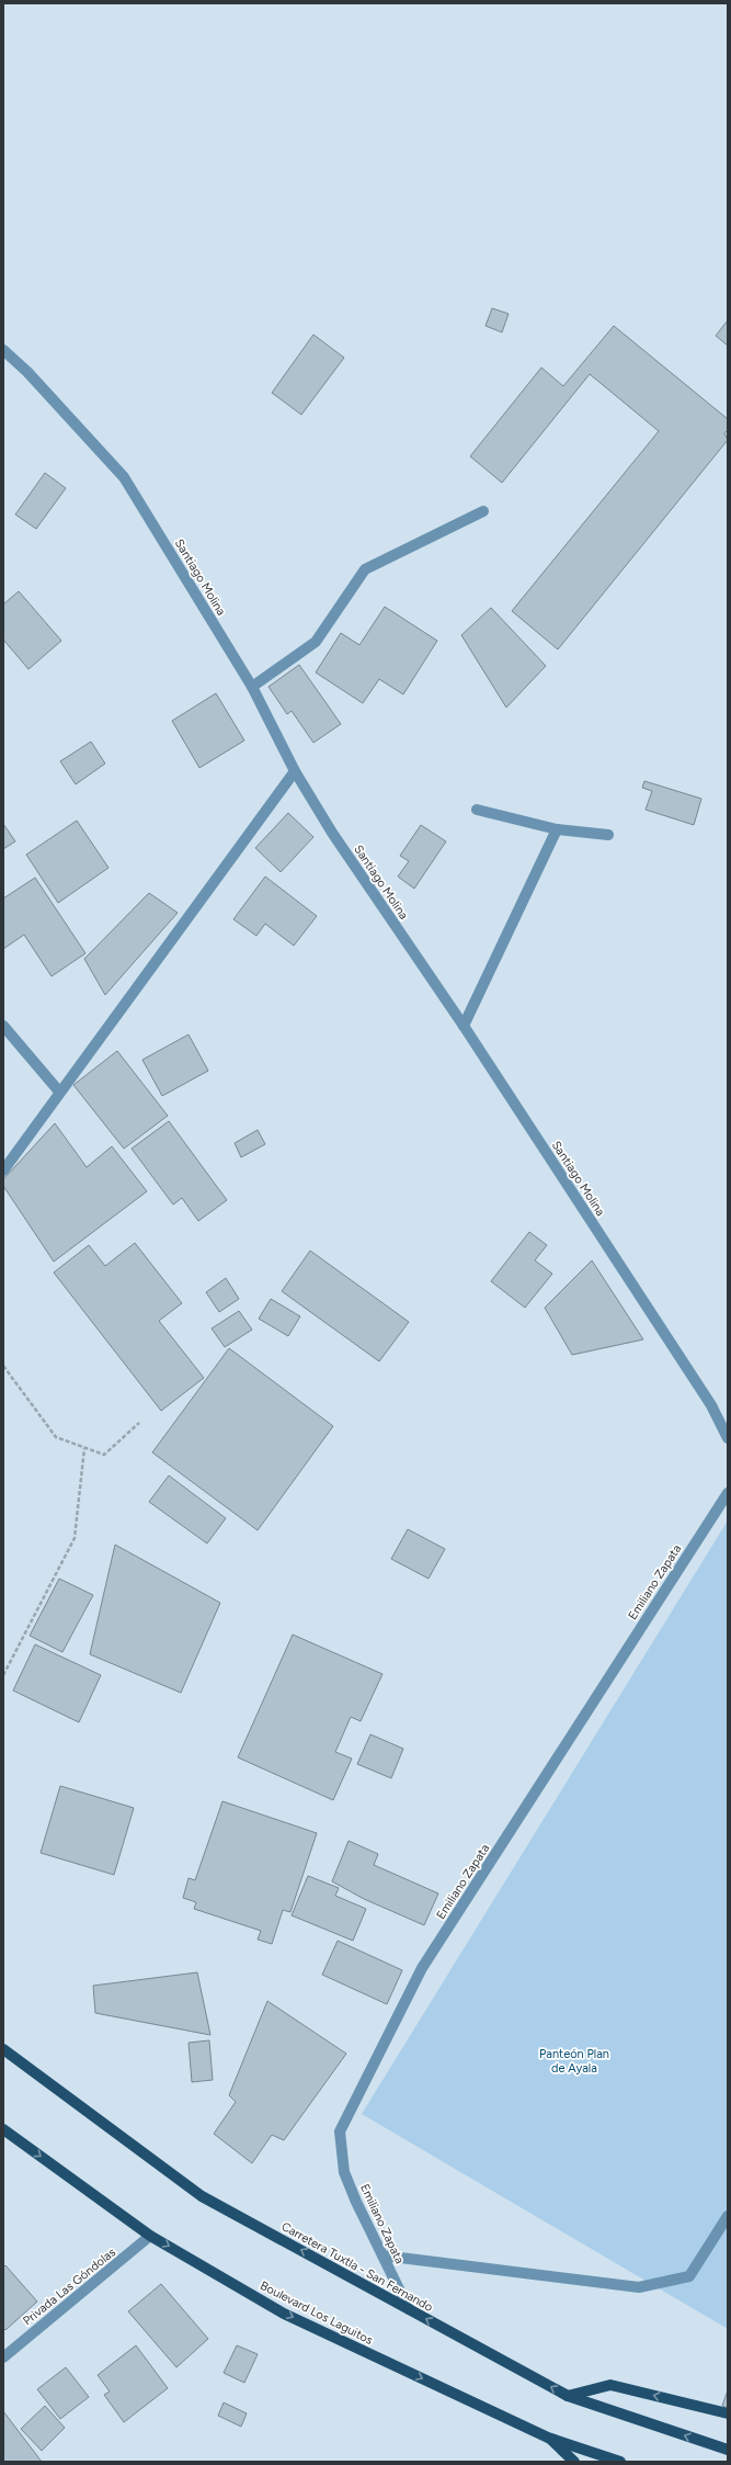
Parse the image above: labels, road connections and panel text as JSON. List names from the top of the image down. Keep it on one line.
{"streets":{"main road":["Carretera Tuxtla - San Fernando","Boulevard Los Laguitos"],"street":["Santiago Molina","Emiliano Zapata","Privada Las Góndolas"]},"crossings":[["Emiliano Zapata","Carretera Tuxtla - San Fernando"],["Privada Las Góndolas","Boulevard Los Laguitos"]],"one_way":["Carretera Tuxtla - San Fernando","Boulevard Los Laguitos"],"parks":["Panteón Plan de Ayala"]}
